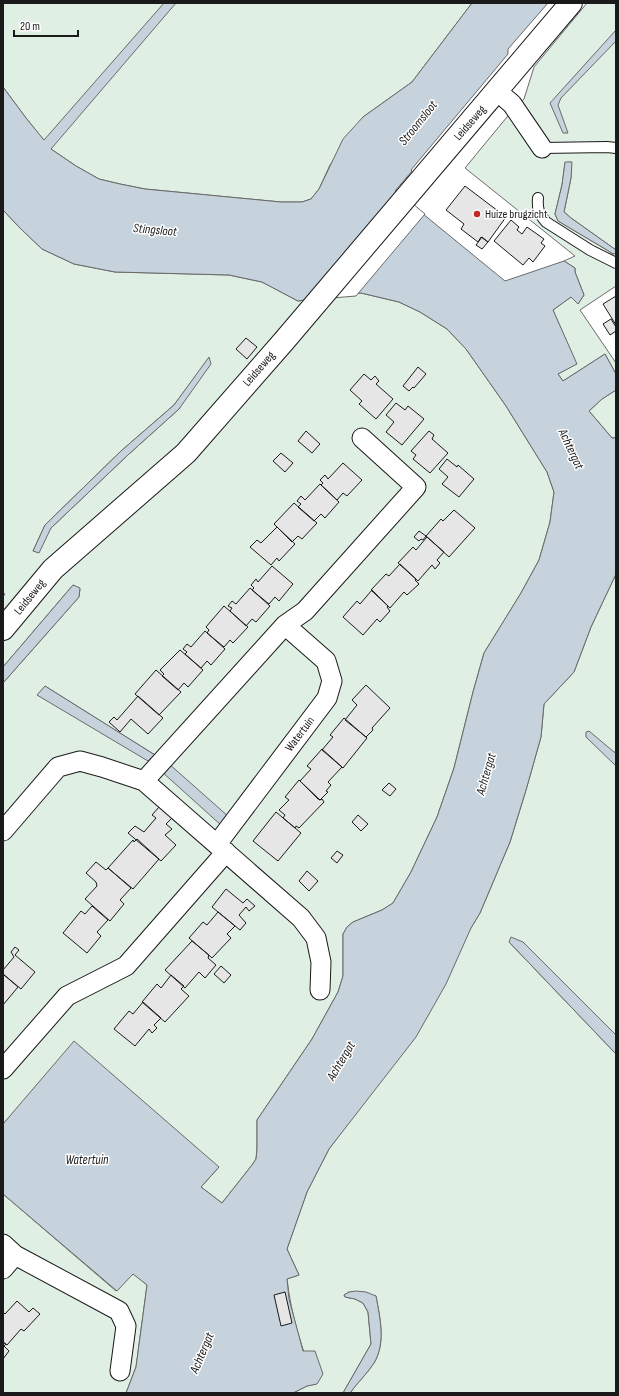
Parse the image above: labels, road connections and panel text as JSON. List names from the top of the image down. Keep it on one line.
{"streets":{"street":["Leidseweg","Watertuin"]},"water":["Stroomsloot","Stingsloot","Achtergat","Watertuin"],"places":["Huize brugzicht"],"scale_bar":"20 m"}
